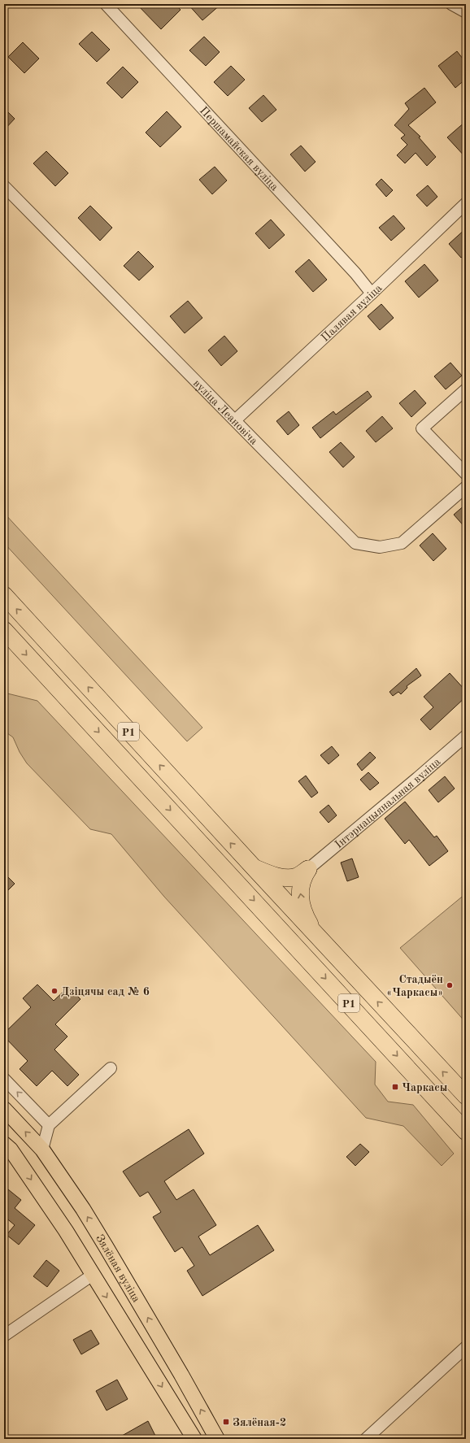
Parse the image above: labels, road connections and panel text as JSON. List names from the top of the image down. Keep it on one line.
{"streets":{"highway":["Р1"],"main road":["Зялёная вуліца"],"street":["Першамайская вуліца","Палявая вуліца","вуліца Леановіча","Інтэрнацыянальная вуліца"]},"crossings":[["Першамайская вуліца","Палявая вуліца"],["Палявая вуліца","вуліца Леановіча"]],"places":{"other":["Стадыён «Чаркасы»","Дзіцячы сад № 6"],"transit":["Чаркасы","Зялёная-2"]}}
